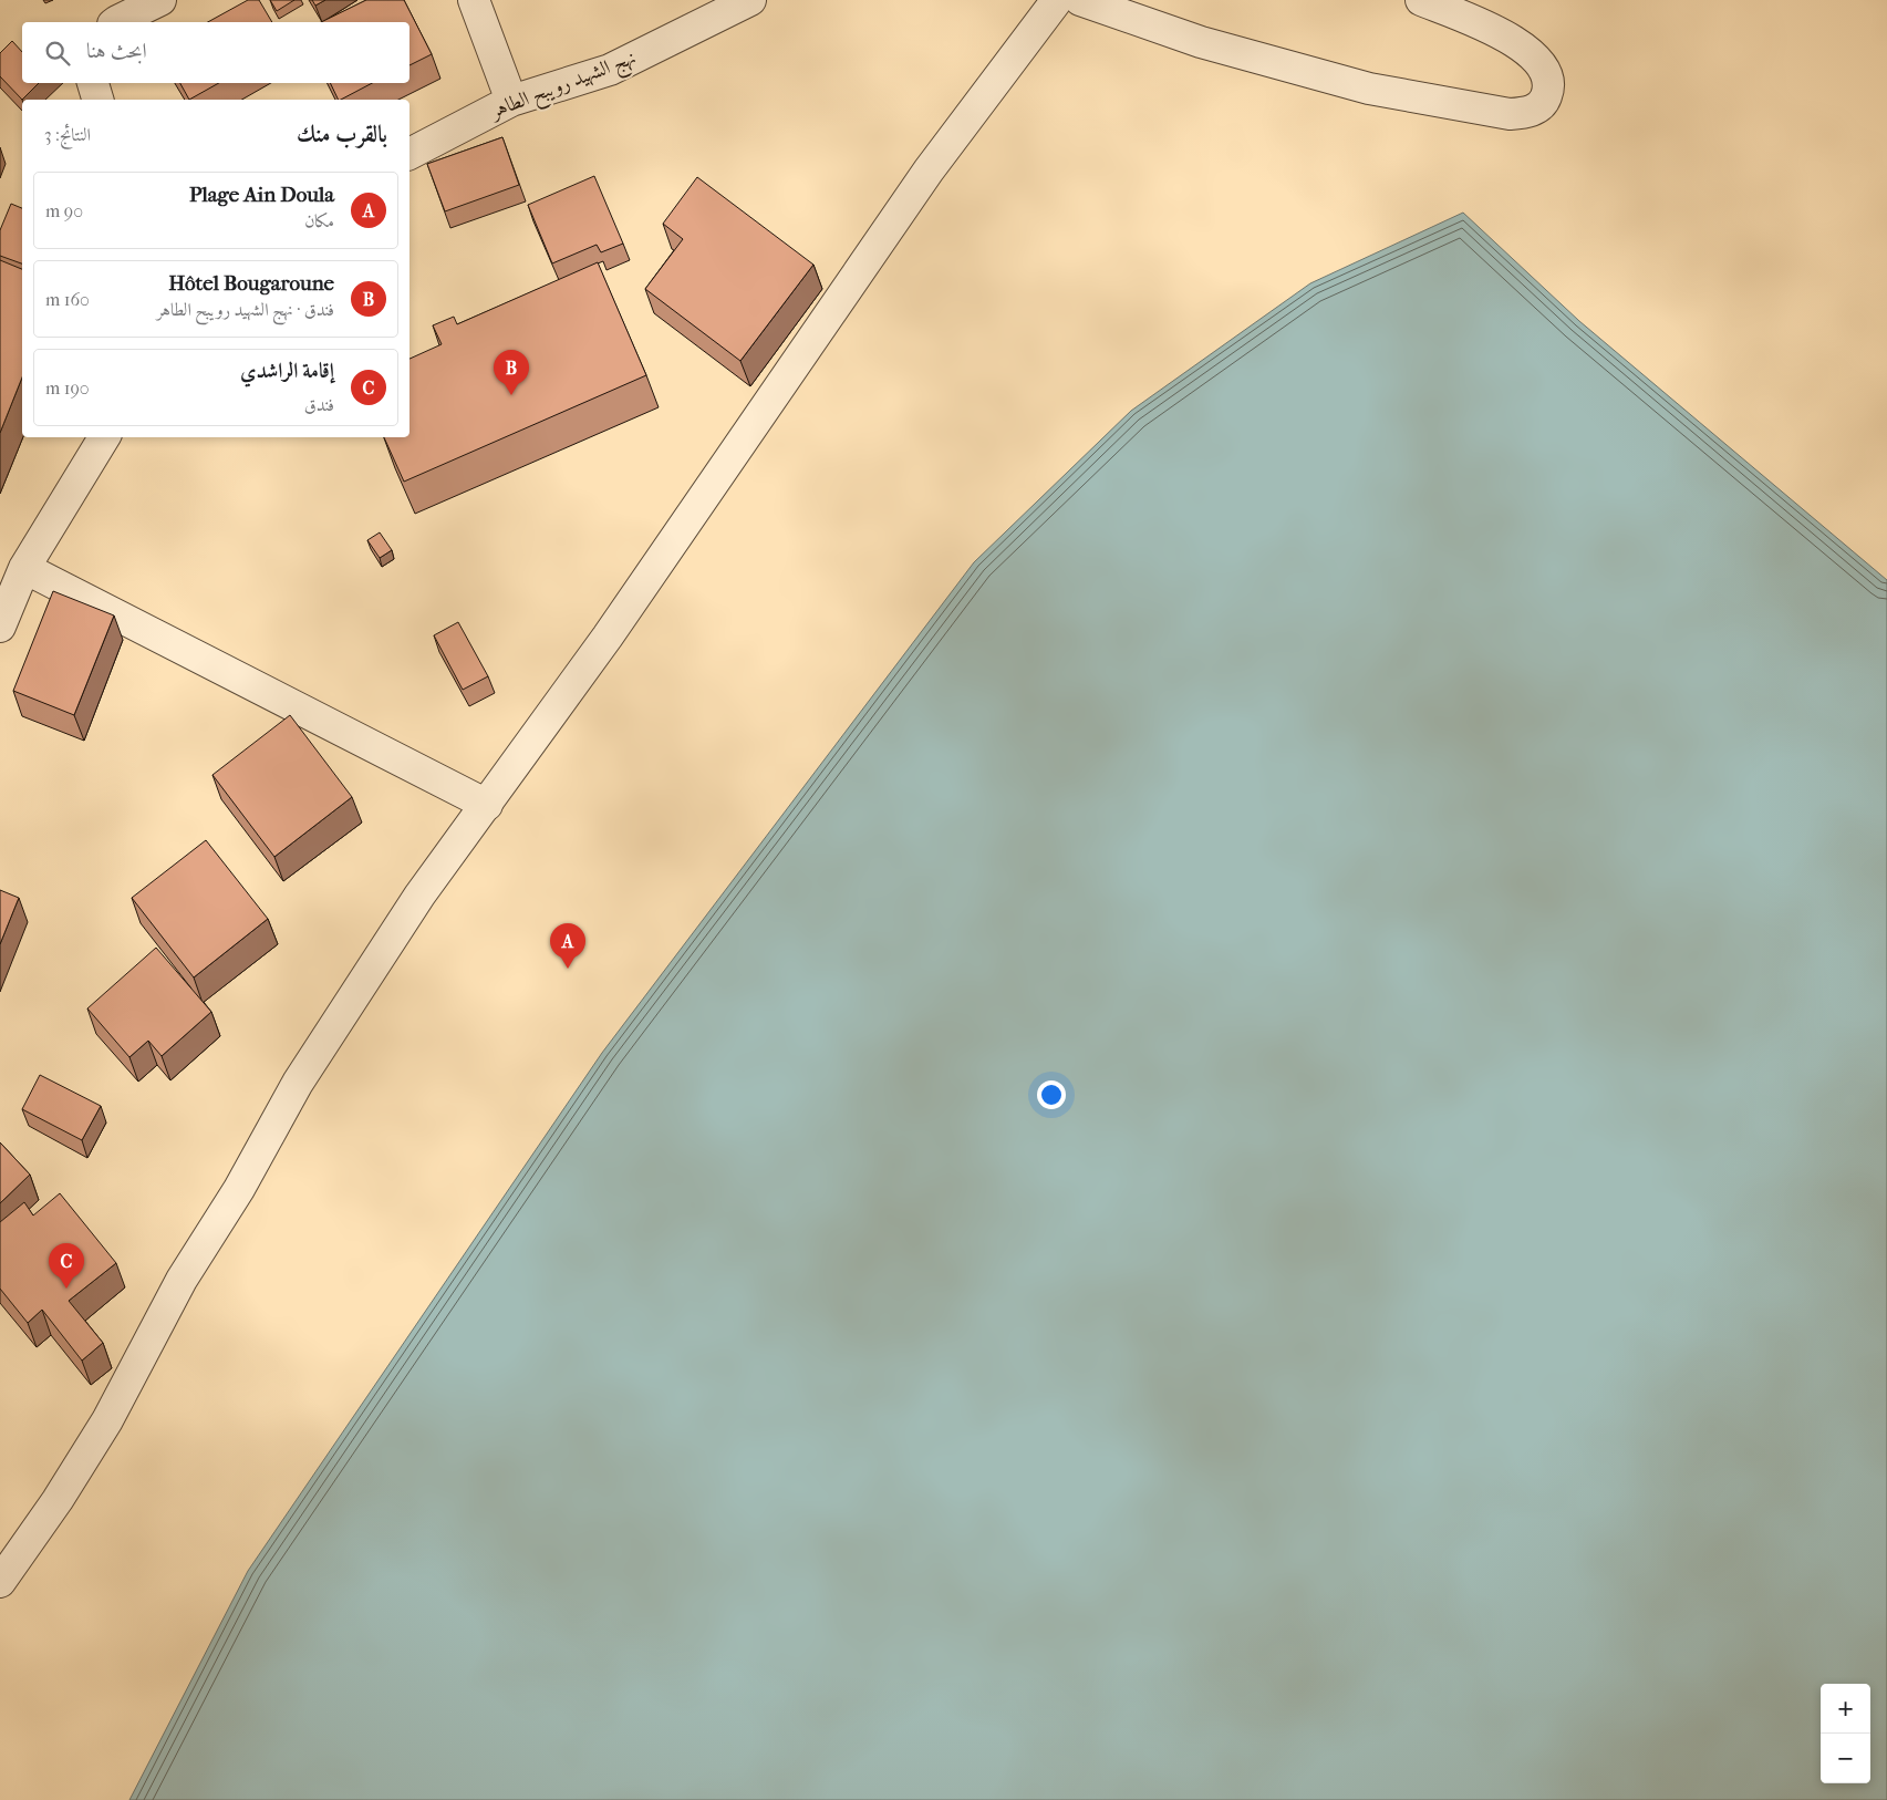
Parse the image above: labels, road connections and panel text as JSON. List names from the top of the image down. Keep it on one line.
{"streets":{"street":["نهج الشهيد رويبح الطاهر"]},"page":{"search":"ابحث هنا","heading":["بالقرب منك","النتائج: 3"],"list":[{"mark":"A","name":"Plage Ain Doula","note":"مكان","value":"90 m"},{"mark":"B","name":"Hôtel Bougaroune","note":"فندق · نهج الشهيد رويبح الطاهر","value":"160 m"},{"mark":"C","name":"إقامة الراشدي","note":"فندق","value":"190 m"}],"pins":["B","A","C"],"map_buttons":["+","−"]}}
